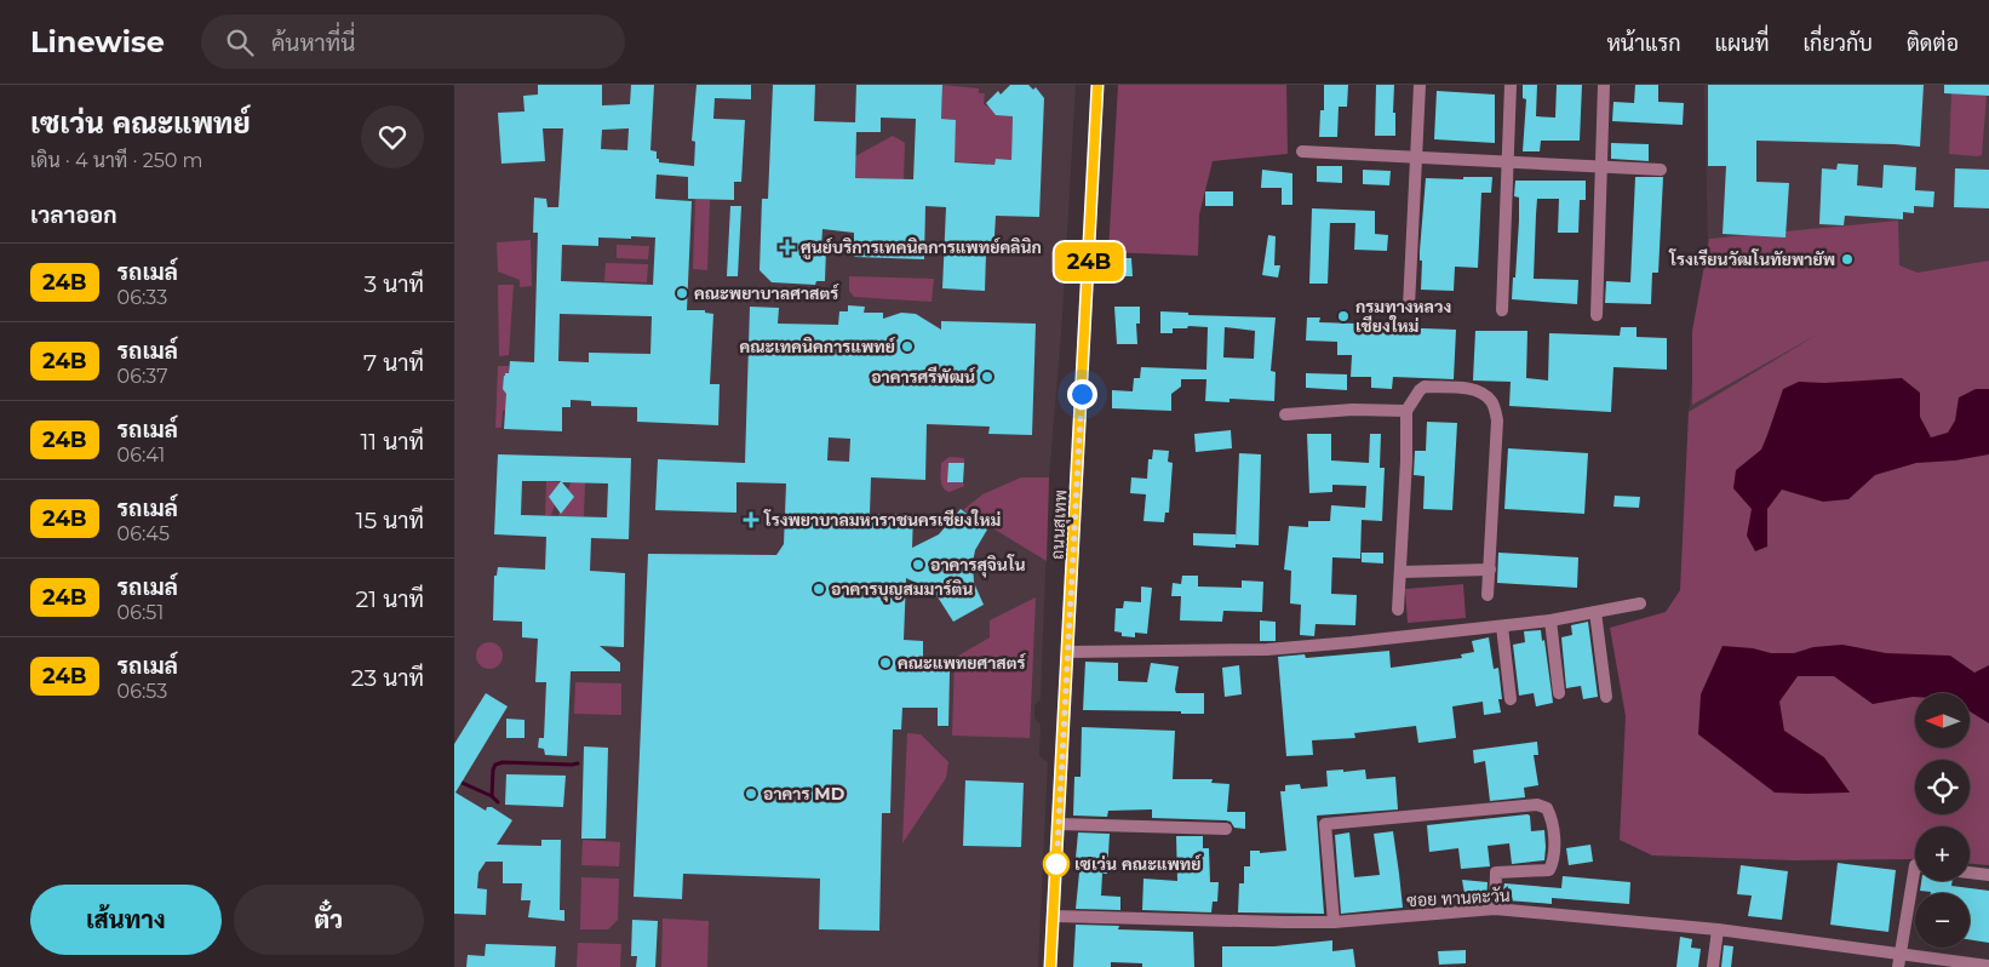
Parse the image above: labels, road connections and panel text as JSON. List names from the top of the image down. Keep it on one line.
{"streets":{"main road":["ถนนสุเทพ"],"street":["ซอย ทานตะวัน"]},"crossings":[["ถนนสุเทพ","ซอย ทานตะวัน"]],"places":{"health":["ศูนย์บริการเทคนิคการแพทย์คลินิก","โรงพยาบาลมหาราชนครเชียงใหม่"],"other":["โรงเรียนวัฒโนทัยพายัพ","คณะพยาบาลศาสตร์","กรมทางหลวง เชียงใหม่","คณะเทคนิคการแพทย์","อาคารศรีพัฒน์","อาคารสุจินโน","อาคารบุญสมมาร์ติน","คณะแพทยศาสตร์","อาคาร MD","เซเว่น คณะแพทย์"]},"lines":["bus line 24B"],"north":"left","page":{"header":"Linewise","search":"ค้นหาที่นี่","nav":["หน้าแรก","แผนที่","เกี่ยวกับ","ติดต่อ"],"heading":[["เซเว่น คณะแพทย์","เดิน · 4 นาที · 250 m"],"เวลาออก"],"on_map":"24B","list":[{"mark":"24B","name":"รถเมล์","note":"06:33","value":"3 นาที"},{"mark":"24B","name":"รถเมล์","note":"06:37","value":"7 นาที"},{"mark":"24B","name":"รถเมล์","note":"06:41","value":"11 นาที"},{"mark":"24B","name":"รถเมล์","note":"06:45","value":"15 นาที"},{"mark":"24B","name":"รถเมล์","note":"06:51","value":"21 นาที"},{"mark":"24B","name":"รถเมล์","note":"06:53","value":"23 นาที"}],"map_buttons":["+","−"],"buttons":["เส้นทาง","ตั๋ว"]}}
